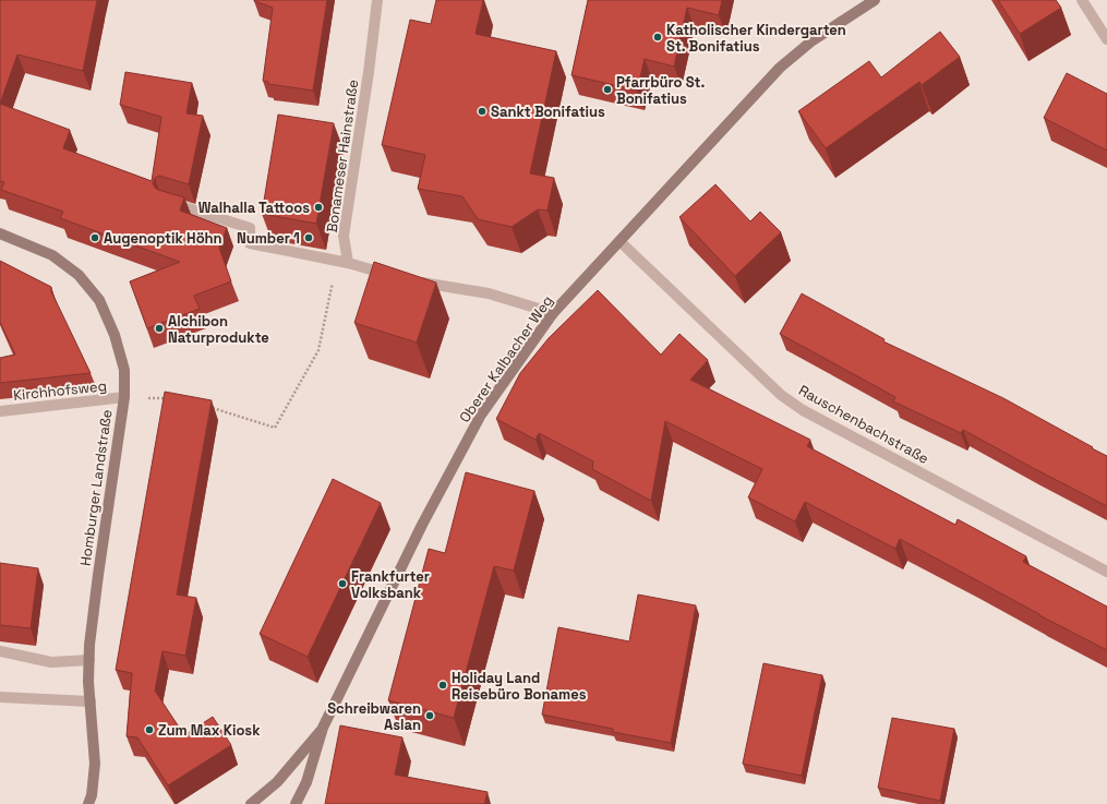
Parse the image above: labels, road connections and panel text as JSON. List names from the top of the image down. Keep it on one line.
{"streets":{"street":["Bonameser Hainstraße","Oberer Kalbacher Weg","Kirchhofsweg","Rauschenbachstraße","Homburger Landstraße"]},"crossings":[["Oberer Kalbacher Weg","Rauschenbachstraße"],["Kirchhofsweg","Homburger Landstraße"]],"places":["Katholischer Kindergarten St. Bonifatius","Pfarrbüro St. Bonifatius","Sankt Bonifatius","Walhalla Tattoos","Augenoptik Höhn","Number 1","Alchibon Naturprodukte","Frankfurter Volksbank","Holiday Land Reisebüro Bonames","Schreibwaren Aslan","Zum Max Kiosk"]}
